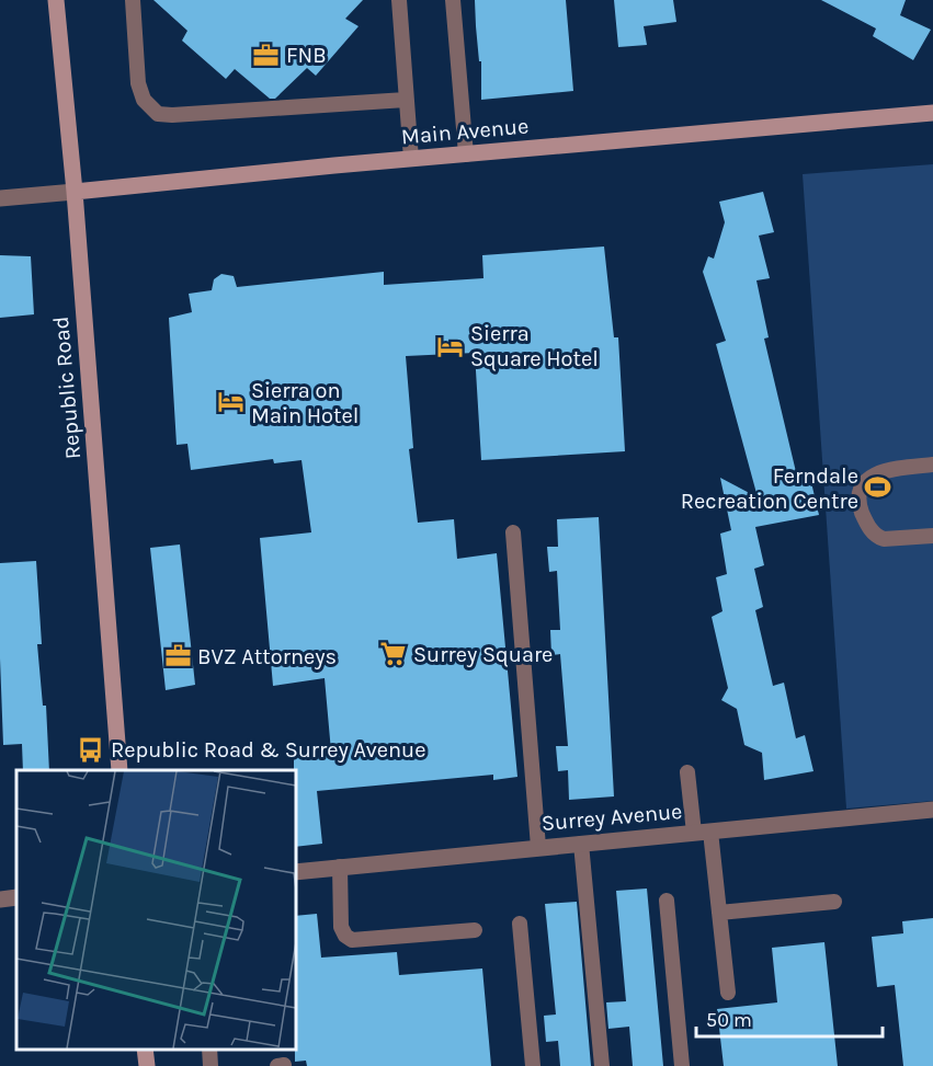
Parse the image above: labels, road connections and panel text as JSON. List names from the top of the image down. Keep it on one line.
{"streets":{"street":["Main Avenue","Republic Road","Surrey Avenue"]},"crossings":[["Main Avenue","Republic Road"]],"places":{"office":["FNB","BVZ Attorneys"],"hotel":["Sierra Square Hotel","Sierra on Main Hotel"],"sports":["Ferndale Recreation Centre"],"supermarket":["Surrey Square"],"bus stop":["Republic Road & Surrey Avenue"]},"scale_bar":"50 m"}
